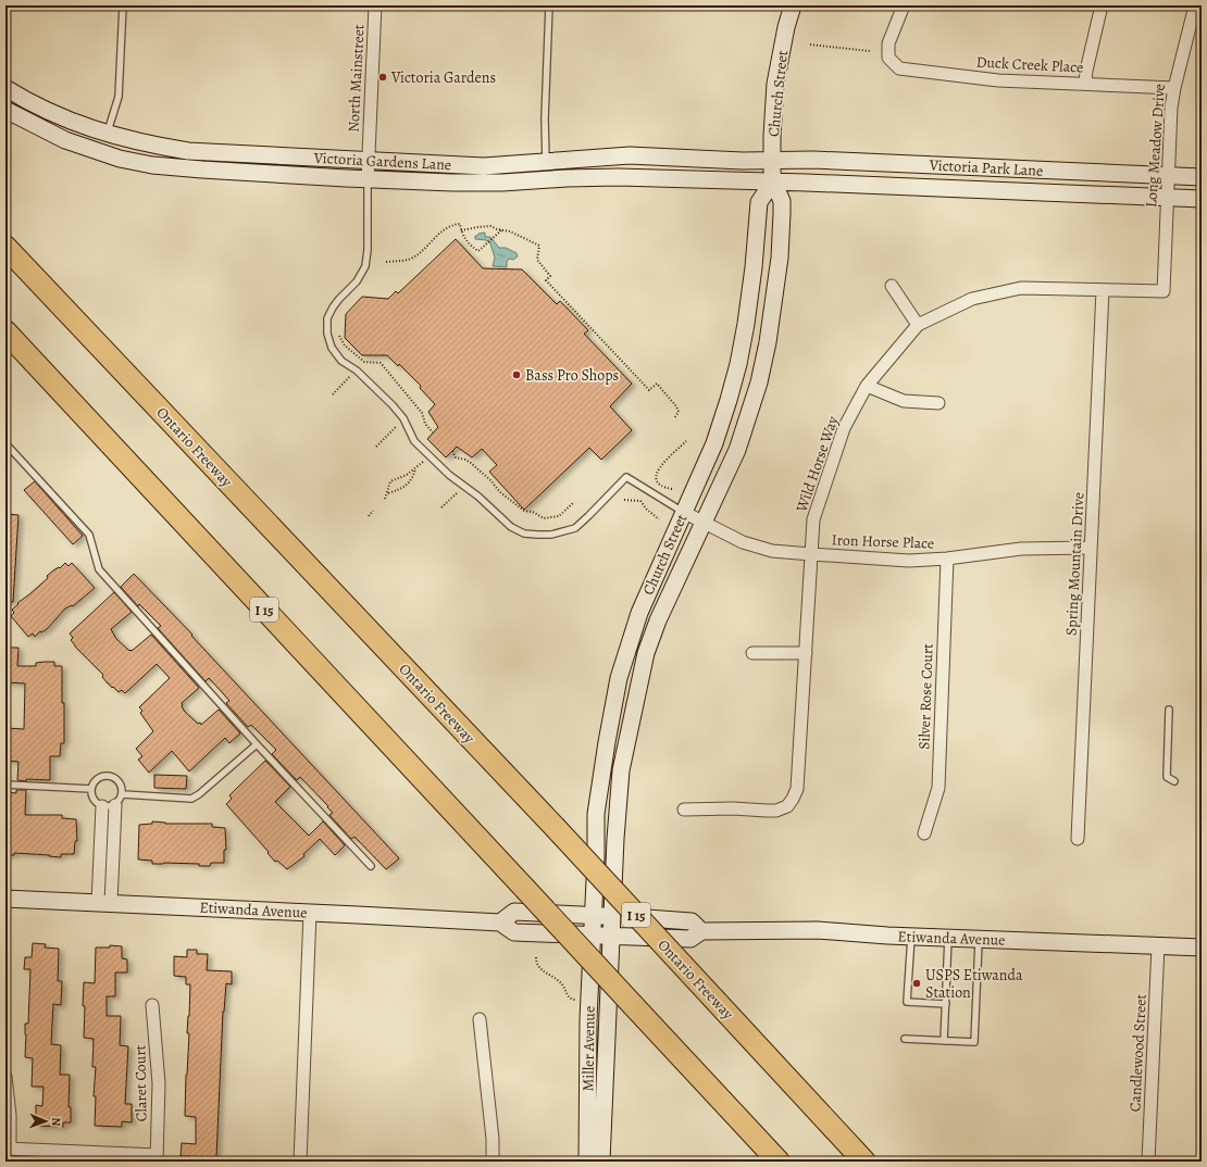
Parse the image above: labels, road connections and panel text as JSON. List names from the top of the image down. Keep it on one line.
{"streets":{"highway":["Ontario Freeway","I 15"],"main road":["Church Street","Victoria Gardens Lane","Victoria Park Lane","Etiwanda Avenue","Miller Avenue"],"street":["Duck Creek Place","North Mainstreet","Long Meadow Drive","Wild Horse Way","Iron Horse Place","Spring Mountain Drive","Silver Rose Court","Candlewood Street","Claret Court"]},"crossings":[["Duck Creek Place","Long Meadow Drive"],["North Mainstreet","Victoria Gardens Lane"],["Church Street","Victoria Gardens Lane"],["Church Street","Victoria Park Lane"],["Church Street","Iron Horse Place"],["Church Street","Etiwanda Avenue"],["Church Street","Miller Avenue"],["Long Meadow Drive","Victoria Park Lane"],["Long Meadow Drive","Wild Horse Way"],["Victoria Gardens Lane","Victoria Park Lane"],["Wild Horse Way","Iron Horse Place"],["Wild Horse Way","Spring Mountain Drive"],["Iron Horse Place","Spring Mountain Drive"],["Iron Horse Place","Silver Rose Court"],["Etiwanda Avenue","Miller Avenue"],["Etiwanda Avenue","Candlewood Street"]],"places":["Victoria Gardens","Bass Pro Shops","USPS Etiwanda Station"],"north":"right"}
